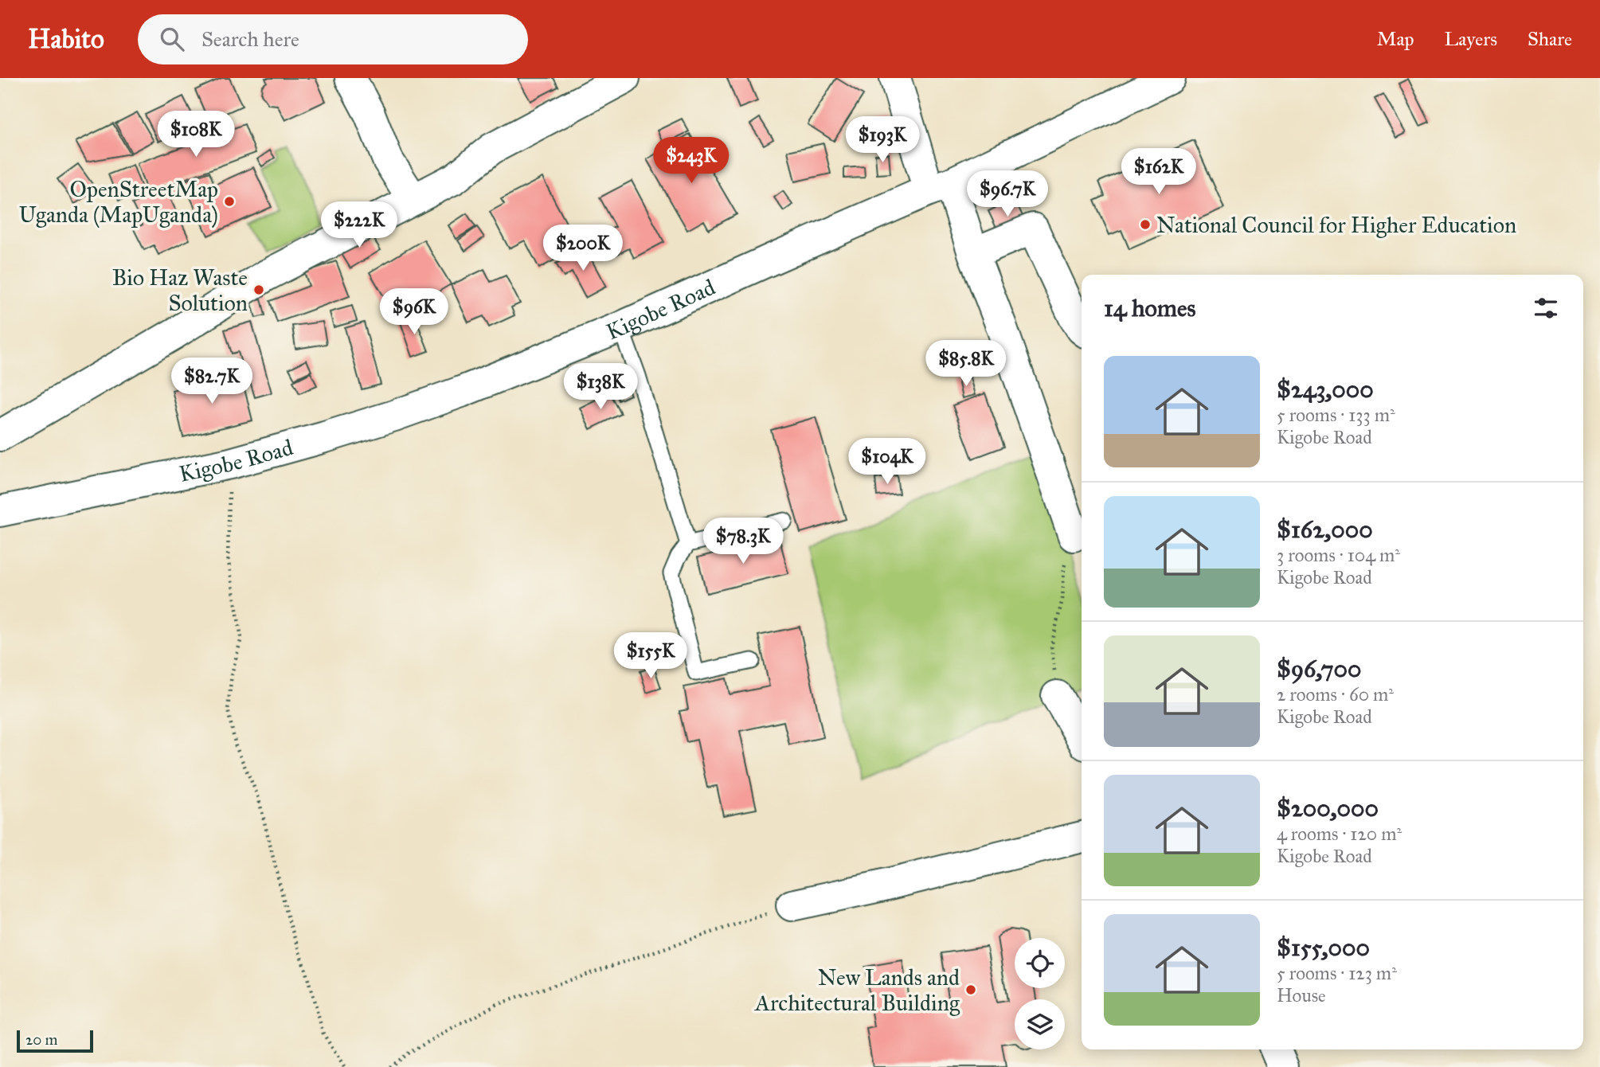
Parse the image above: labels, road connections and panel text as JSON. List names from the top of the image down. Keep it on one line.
{"streets":{"street":["Kigobe Road"]},"places":["OpenStreetMap Uganda (MapUganda)","National Council for Higher Education","Bio Haz Waste Solution","New Lands and Architectural Building"],"scale_bar":"20 m","page":{"header":"Habito","search":"Search here","nav":["Map","Layers","Share"],"price":["$108K","$193K","$243K","$162K","$96.7K","$222K","$200K","$96K","$85.8K","$82.7K","$138K","$104K","$78.3K","$155K"],"heading":"14 homes","list":[{"name":"$243,000","note":"5 rooms · 133 m² · Kigobe Road"},{"name":"$162,000","note":"3 rooms · 104 m² · Kigobe Road"},{"name":"$96,700","note":"2 rooms · 60 m² · Kigobe Road"},{"name":"$200,000","note":"4 rooms · 120 m² · Kigobe Road"},{"name":"$155,000","note":"5 rooms · 123 m² · House"}],"scale":"20 m"}}
